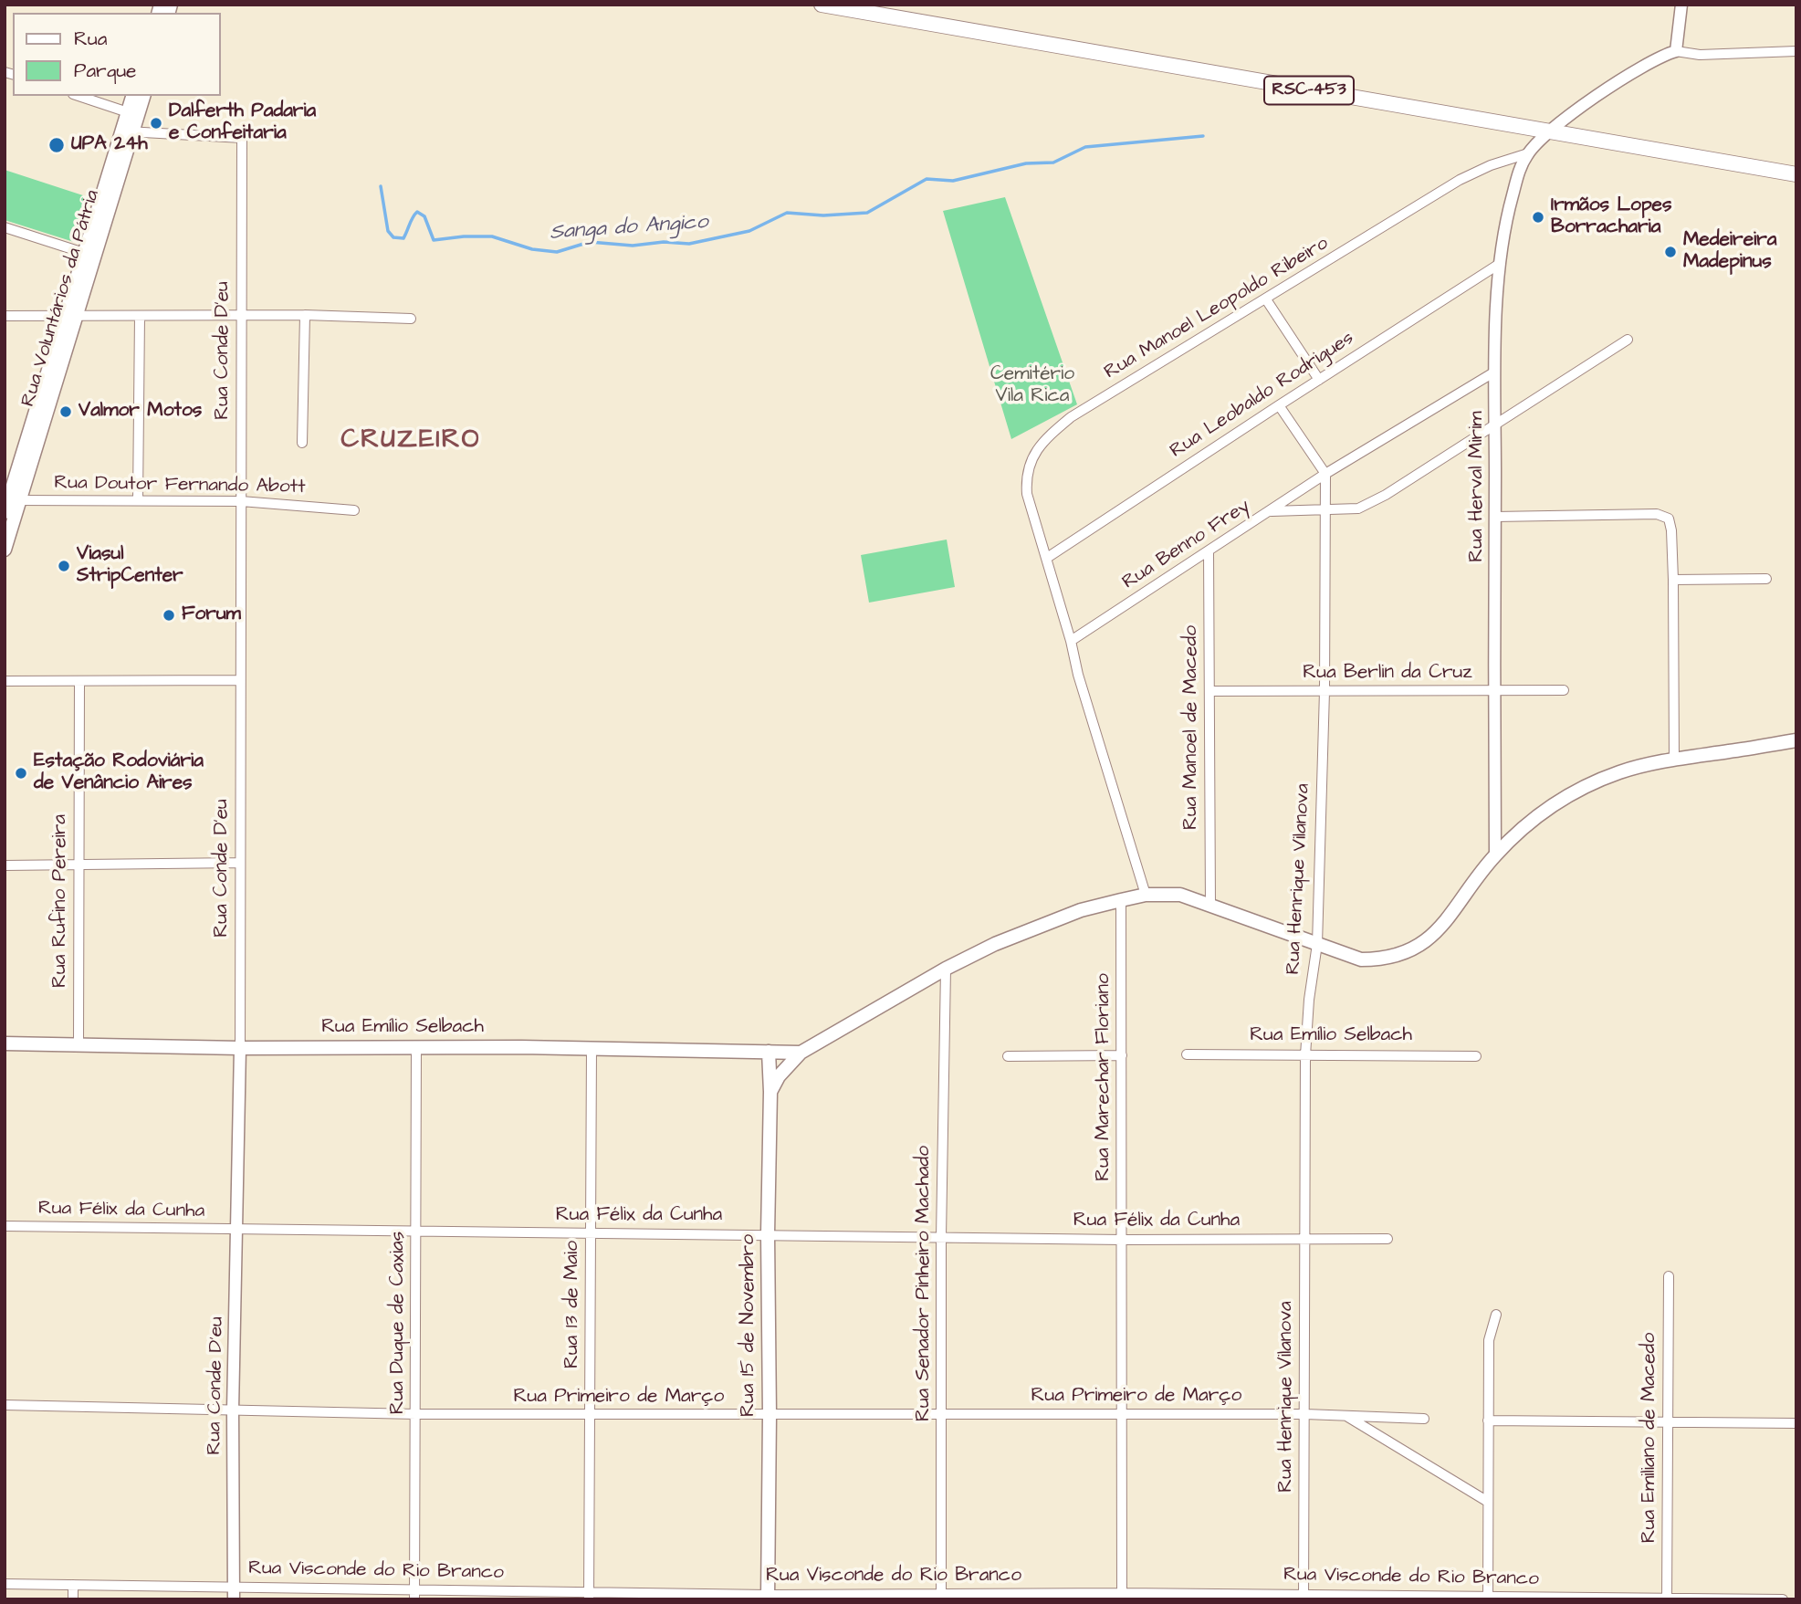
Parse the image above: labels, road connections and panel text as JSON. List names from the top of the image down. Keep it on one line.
{"streets":{"highway":["RSC-453"],"main road":["Rua Voluntários da Pátria","Rua Emílio Selbach","Rua 15 de Novembro"],"street":["Rua Manoel Leopoldo Ribeiro","Rua Conde D'eu","Rua Leobaldo Rodrigues","Rua Doutor Fernando Abott","Rua Herval Mirim","Rua Benno Frey","Rua Berlin da Cruz","Rua Manoel de Macedo","Rua Henrique Vilanova","Rua Rufino Pereira","Rua Marechar Floriano","Rua Félix da Cunha","Rua Senador Pinheiro Machado","Rua 13 de Maio","Rua Duque de Caxias","Rua Primeiro de Março","Rua Emiliano de Macedo","Rua Visconde do Rio Branco"]},"crossings":[["RSC-453","Rua Herval Mirim"],["Rua Voluntários da Pátria","Rua Conde D'eu"],["Rua Voluntários da Pátria","Rua Doutor Fernando Abott"],["Rua Manoel Leopoldo Ribeiro","Rua Leobaldo Rodrigues"],["Rua Manoel Leopoldo Ribeiro","Rua Herval Mirim"],["Rua Manoel Leopoldo Ribeiro","Rua Benno Frey"],["Rua Conde D'eu","Rua Doutor Fernando Abott"],["Rua Conde D'eu","Rua Emílio Selbach"],["Rua Conde D'eu","Rua Félix da Cunha"],["Rua Conde D'eu","Rua Primeiro de Março"],["Rua Conde D'eu","Rua Visconde do Rio Branco"],["Rua Leobaldo Rodrigues","Rua Herval Mirim"],["Rua Herval Mirim","Rua Benno Frey"],["Rua Herval Mirim","Rua Berlin da Cruz"],["Rua Benno Frey","Rua Manoel de Macedo"],["Rua Benno Frey","Rua Henrique Vilanova"],["Rua Berlin da Cruz","Rua Manoel de Macedo"],["Rua Berlin da Cruz","Rua Henrique Vilanova"],["Rua Henrique Vilanova","Rua Emílio Selbach"],["Rua Henrique Vilanova","Rua Félix da Cunha"],["Rua Henrique Vilanova","Rua Primeiro de Março"],["Rua Henrique Vilanova","Rua Visconde do Rio Branco"],["Rua Rufino Pereira","Rua Emílio Selbach"],["Rua Emílio Selbach","Rua 13 de Maio"],["Rua Emílio Selbach","Rua Duque de Caxias"],["Rua Emílio Selbach","Rua 15 de Novembro"],["Rua Marechar Floriano","Rua Félix da Cunha"],["Rua Marechar Floriano","Rua Primeiro de Março"],["Rua Marechar Floriano","Rua Visconde do Rio Branco"],["Rua Félix da Cunha","Rua Senador Pinheiro Machado"],["Rua Félix da Cunha","Rua 13 de Maio"],["Rua Félix da Cunha","Rua Duque de Caxias"],["Rua Félix da Cunha","Rua 15 de Novembro"],["Rua Senador Pinheiro Machado","Rua Primeiro de Março"],["Rua Senador Pinheiro Machado","Rua Visconde do Rio Branco"],["Rua 13 de Maio","Rua Primeiro de Março"],["Rua 13 de Maio","Rua Visconde do Rio Branco"],["Rua Duque de Caxias","Rua Primeiro de Março"],["Rua Duque de Caxias","Rua Visconde do Rio Branco"],["Rua 15 de Novembro","Rua Primeiro de Março"],["Rua 15 de Novembro","Rua Visconde do Rio Branco"],["Rua Emiliano de Macedo","Rua Visconde do Rio Branco"]],"districts":["CRUZEIRO"],"water":["Sanga do Angico"],"parks":["Cemitério Vila Rica"],"places":["Dalferth Padaria e Confeitaria","UPA 24h","Irmãos Lopes Borracharia","Medeireira Madepinus","Valmor Motos","Viasul StripCenter","Forum","Estação Rodoviária de Venâncio Aires"],"legend":["Rua","Parque"]}
